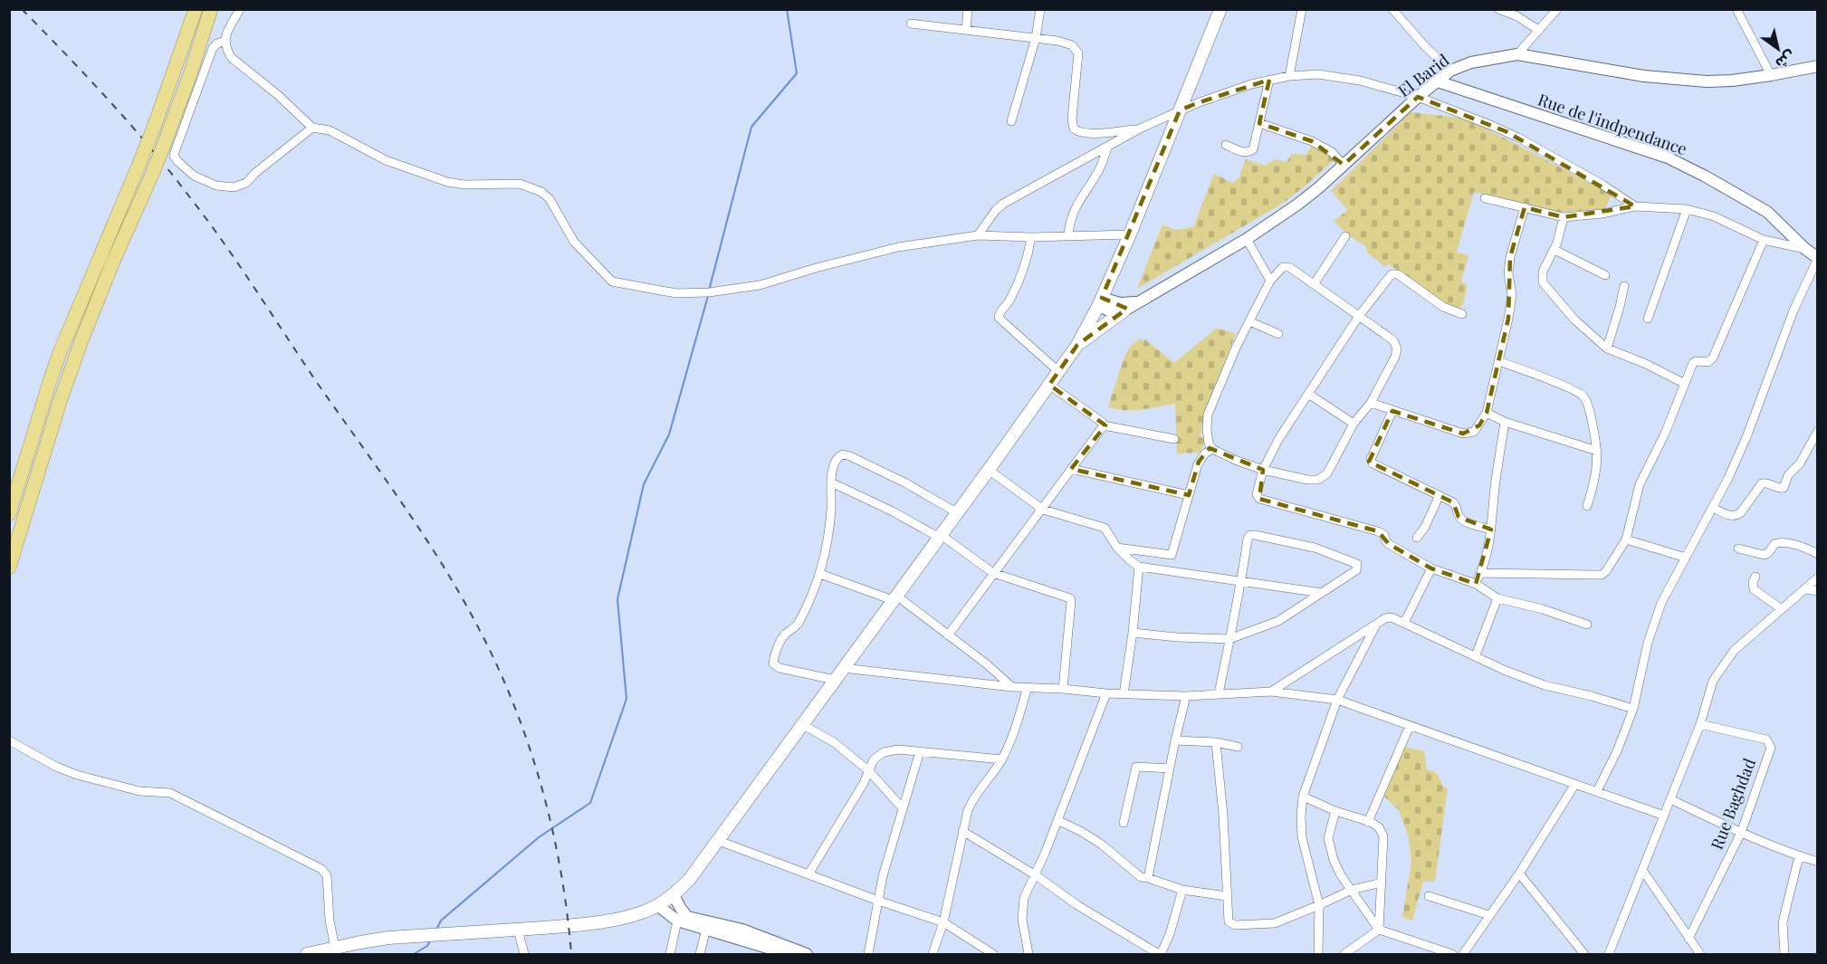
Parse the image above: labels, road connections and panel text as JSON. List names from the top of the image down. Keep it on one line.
{"streets":{"street":["El Barid","Rue de l'indpendance","Rue Baghdad"]},"crossings":[["El Barid","Rue de l'indpendance"]],"north":"bottom right"}
